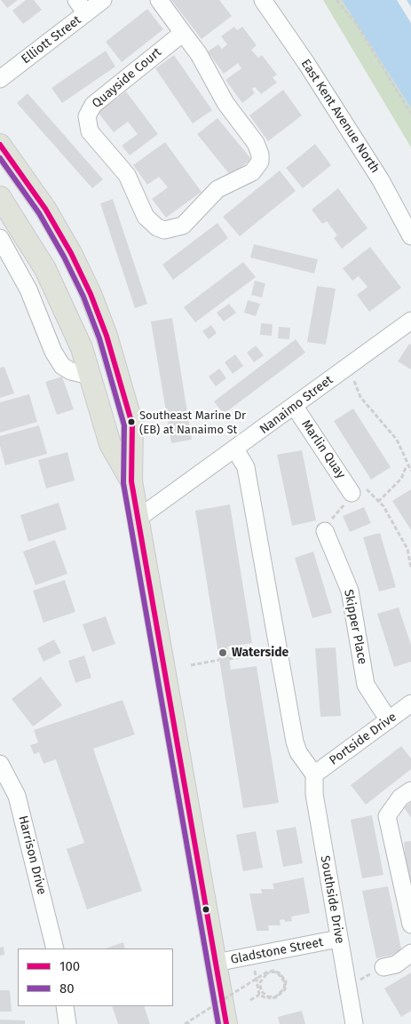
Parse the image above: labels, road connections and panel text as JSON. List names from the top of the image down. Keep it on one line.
{"streets":{"street":["Elliott Street","Quayside Court","East Kent Avenue North","Nanaimo Street","Marlin Quay","Skipper Place","Portside Drive","Harrison Drive","Southside Drive","Gladstone Street"]},"crossings":[["Nanaimo Street","Marlin Quay"],["Skipper Place","Portside Drive"],["Portside Drive","Southside Drive"],["Southside Drive","Gladstone Street"]],"places":["Southeast Marine Dr (EB) at Nanaimo St","Waterside"],"lines":["transit line 100","transit line 80"],"legend":["100","80"]}
